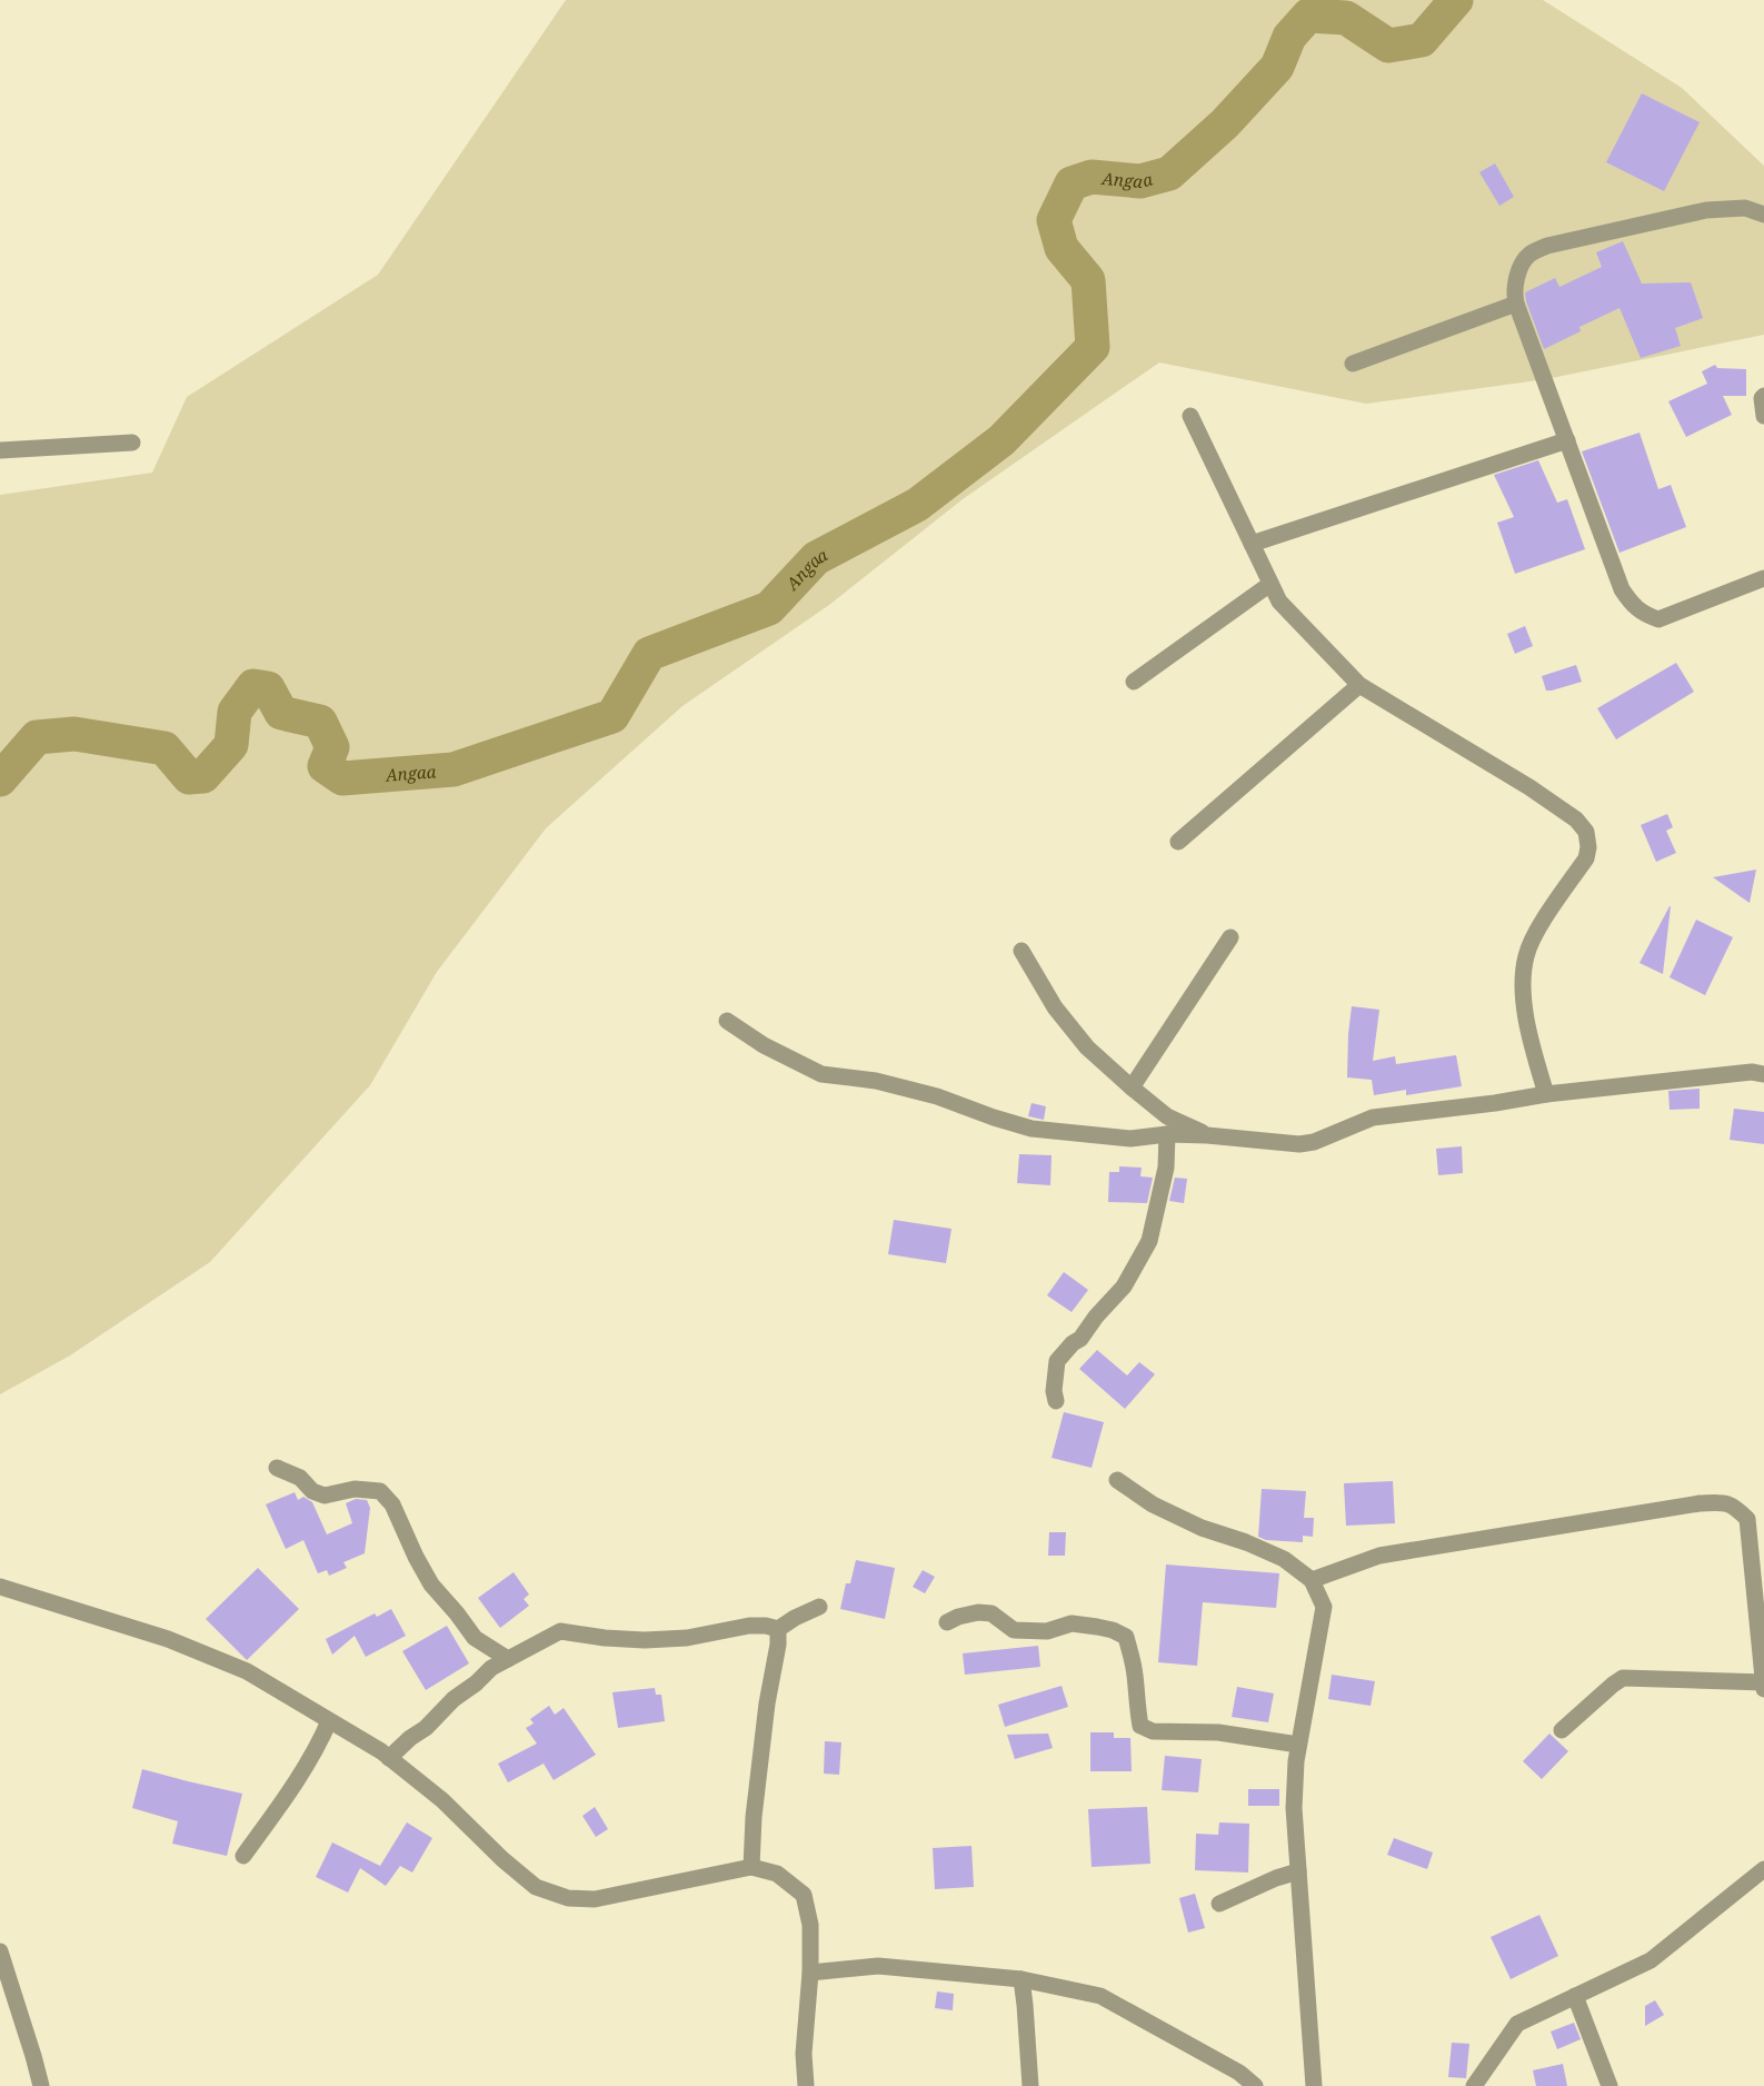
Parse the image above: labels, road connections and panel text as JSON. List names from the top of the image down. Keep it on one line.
{"water":["Angaa"]}
